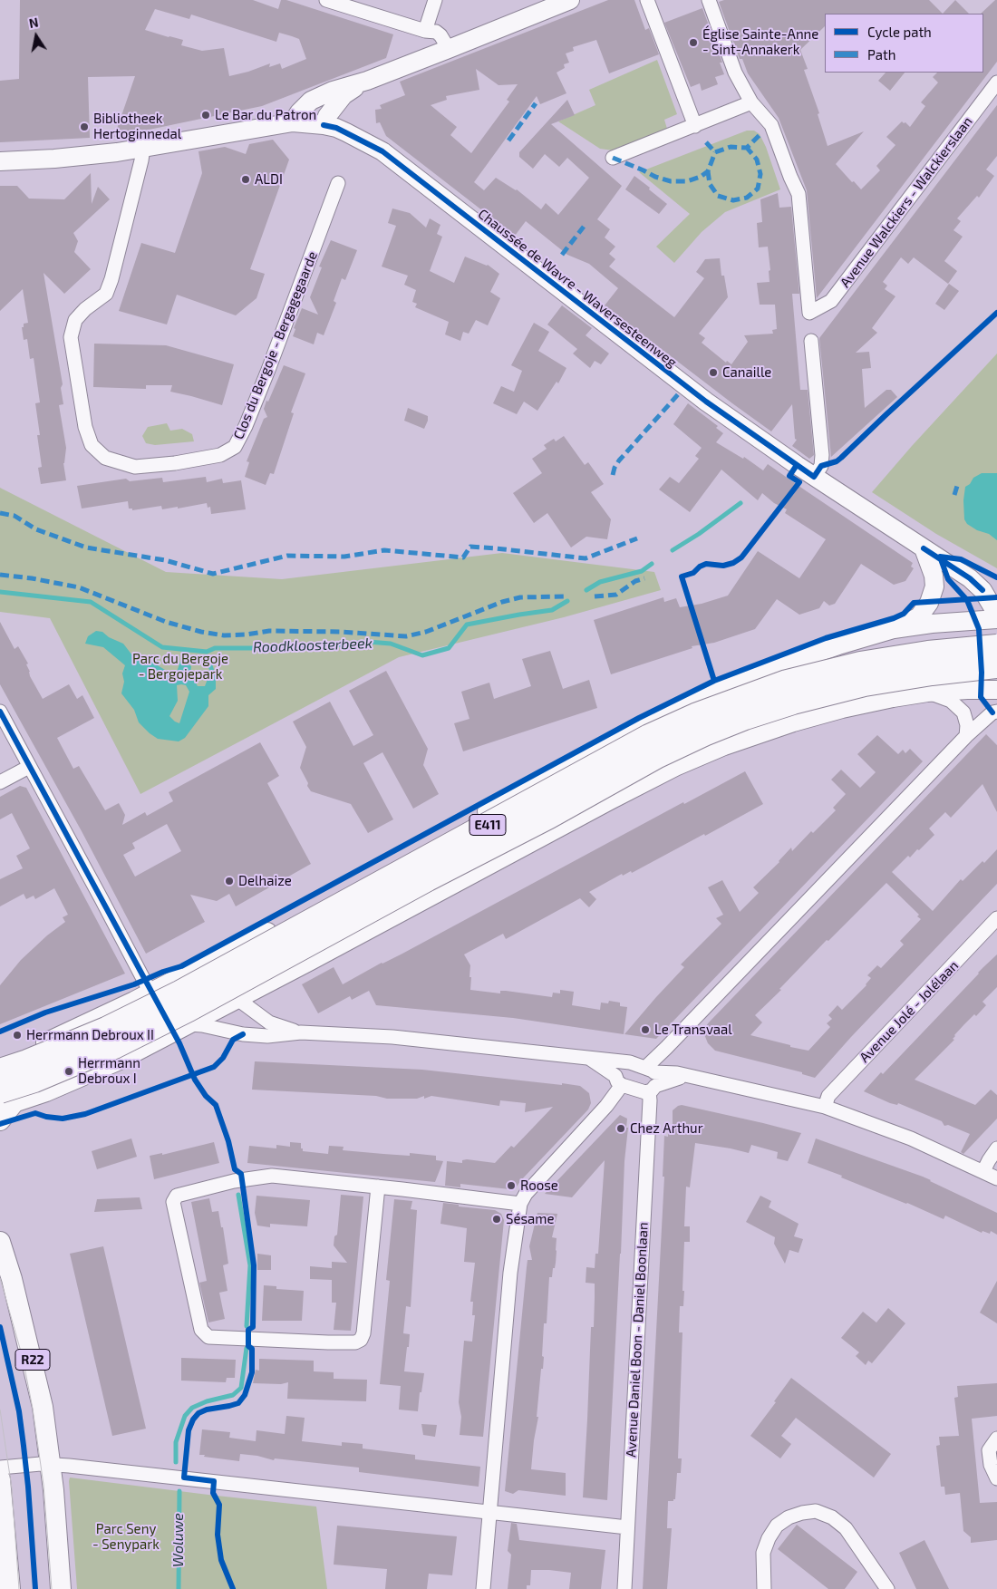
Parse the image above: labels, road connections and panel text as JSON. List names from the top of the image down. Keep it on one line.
{"streets":{"highway":["E411"],"main road":["Chaussée de Wavre - Waversesteenweg","R22"],"street":["Avenue Walckiers - Walckierslaan","Clos du Bergoje - Bergagegaarde","Avenue Jolé - Jolélaan","Avenue Daniel Boon - Daniel Boonlaan"]},"crossings":[["Chaussée de Wavre - Waversesteenweg","Clos du Bergoje - Bergagegaarde"]],"water":["Roodkloosterbeek","Woluwe"],"parks":["Parc du Bergoje - Bergojepark","Parc Seny - Senypark"],"places":["Église Sainte-Anne - Sint-Annakerk","Le Bar du Patron","Bibliotheek Hertoginnedal","ALDI","Canaille","Delhaize","Le Transvaal","Herrmann Debroux II","Herrmann Debroux I","Chez Arthur","Roose","Sésame"],"legend":["Cycle path","Path"],"north":"top"}
